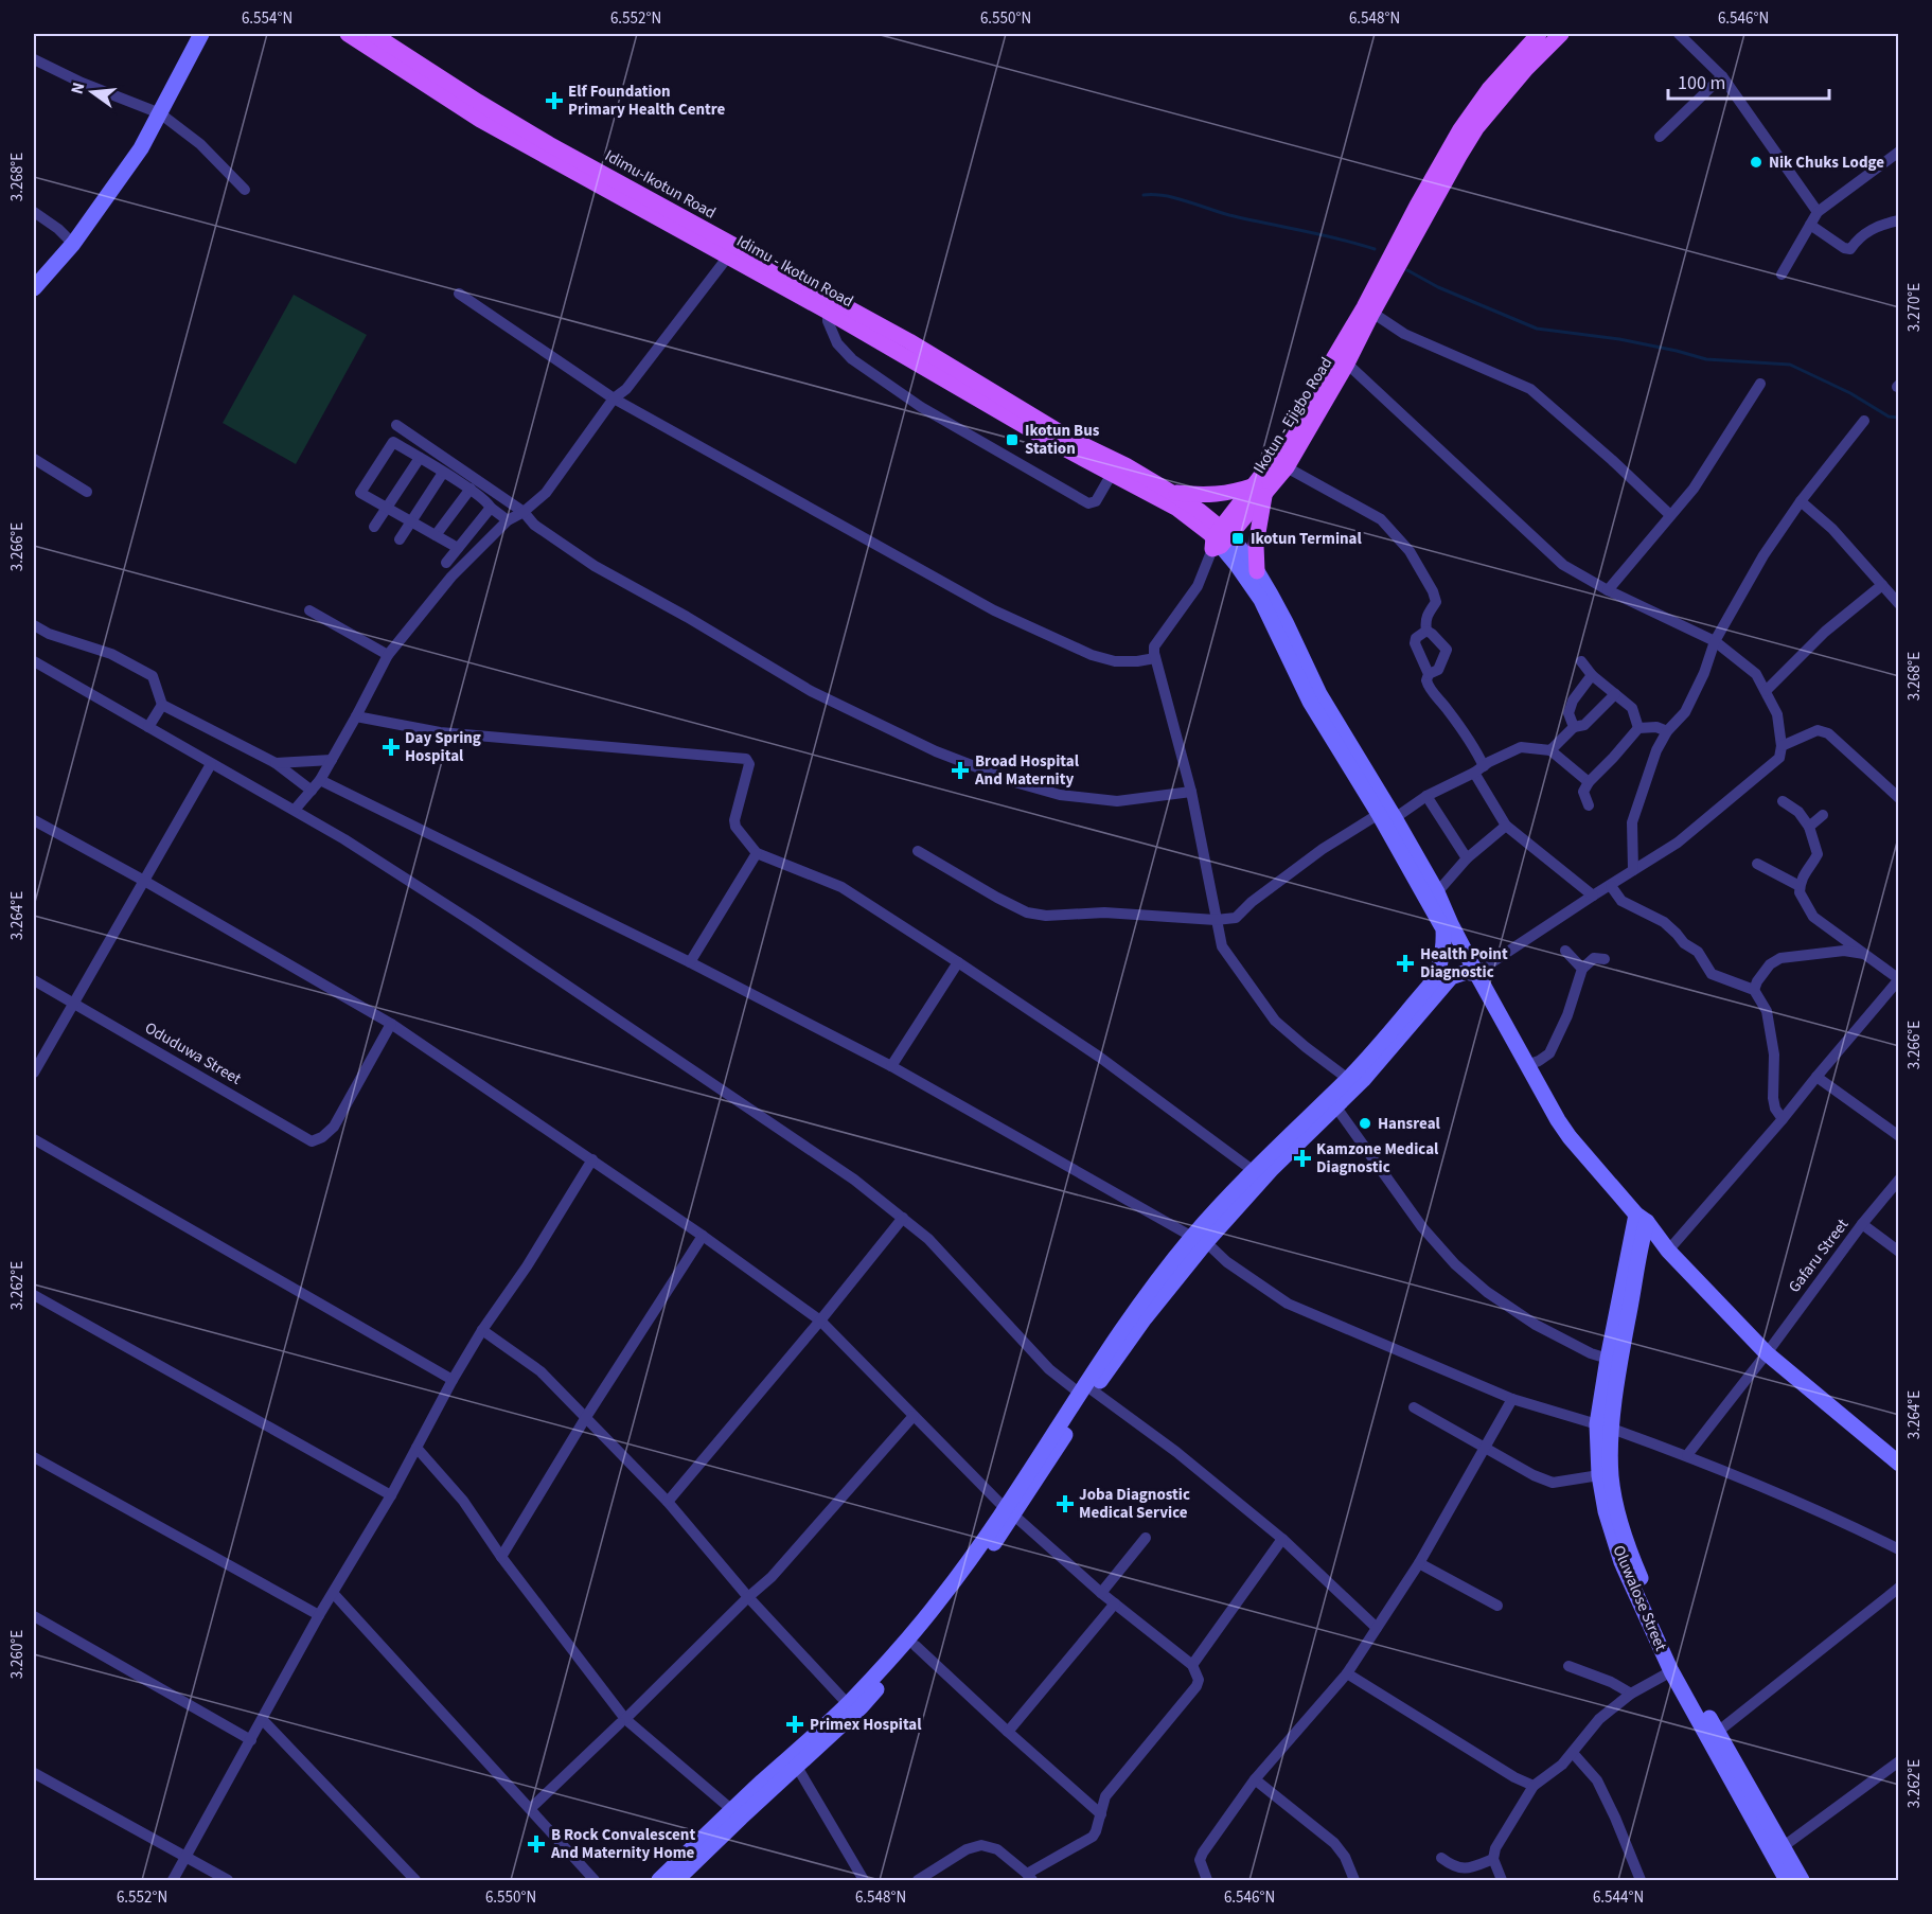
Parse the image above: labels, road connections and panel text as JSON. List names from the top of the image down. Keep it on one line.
{"streets":{"main road":["Idimu-Ikotun Road","Idimu - Ikotun Road","Ikotun - Ejigbo Road","Oluwalose Street"],"street":["Oduduwa Street","Gafaru Street"]},"crossings":[["Idimu-Ikotun Road","Idimu - Ikotun Road"],["Idimu-Ikotun Road","Ikotun - Ejigbo Road"],["Idimu - Ikotun Road","Ikotun - Ejigbo Road"]],"places":{"health":["Elf Foundation Primary Health Centre","Day Spring Hospital","Broad Hospital And Maternity","Health Point Diagnostic","Kamzone Medical Diagnostic","Joba Diagnostic Medical Service","Primex Hospital","B Rock Convalescent And Maternity Home"],"other":["Nik Chuks Lodge","Hansreal"],"transit":["Ikotun Bus Station","Ikotun Terminal"]},"scale_bar":"100 m","north":"left","coordinates":["6.554°N","6.552°N","6.550°N","6.548°N","6.546°N","3.268°E","3.270°E","3.266°E","3.264°E","3.262°E","3.260°E","6.544°N"]}
